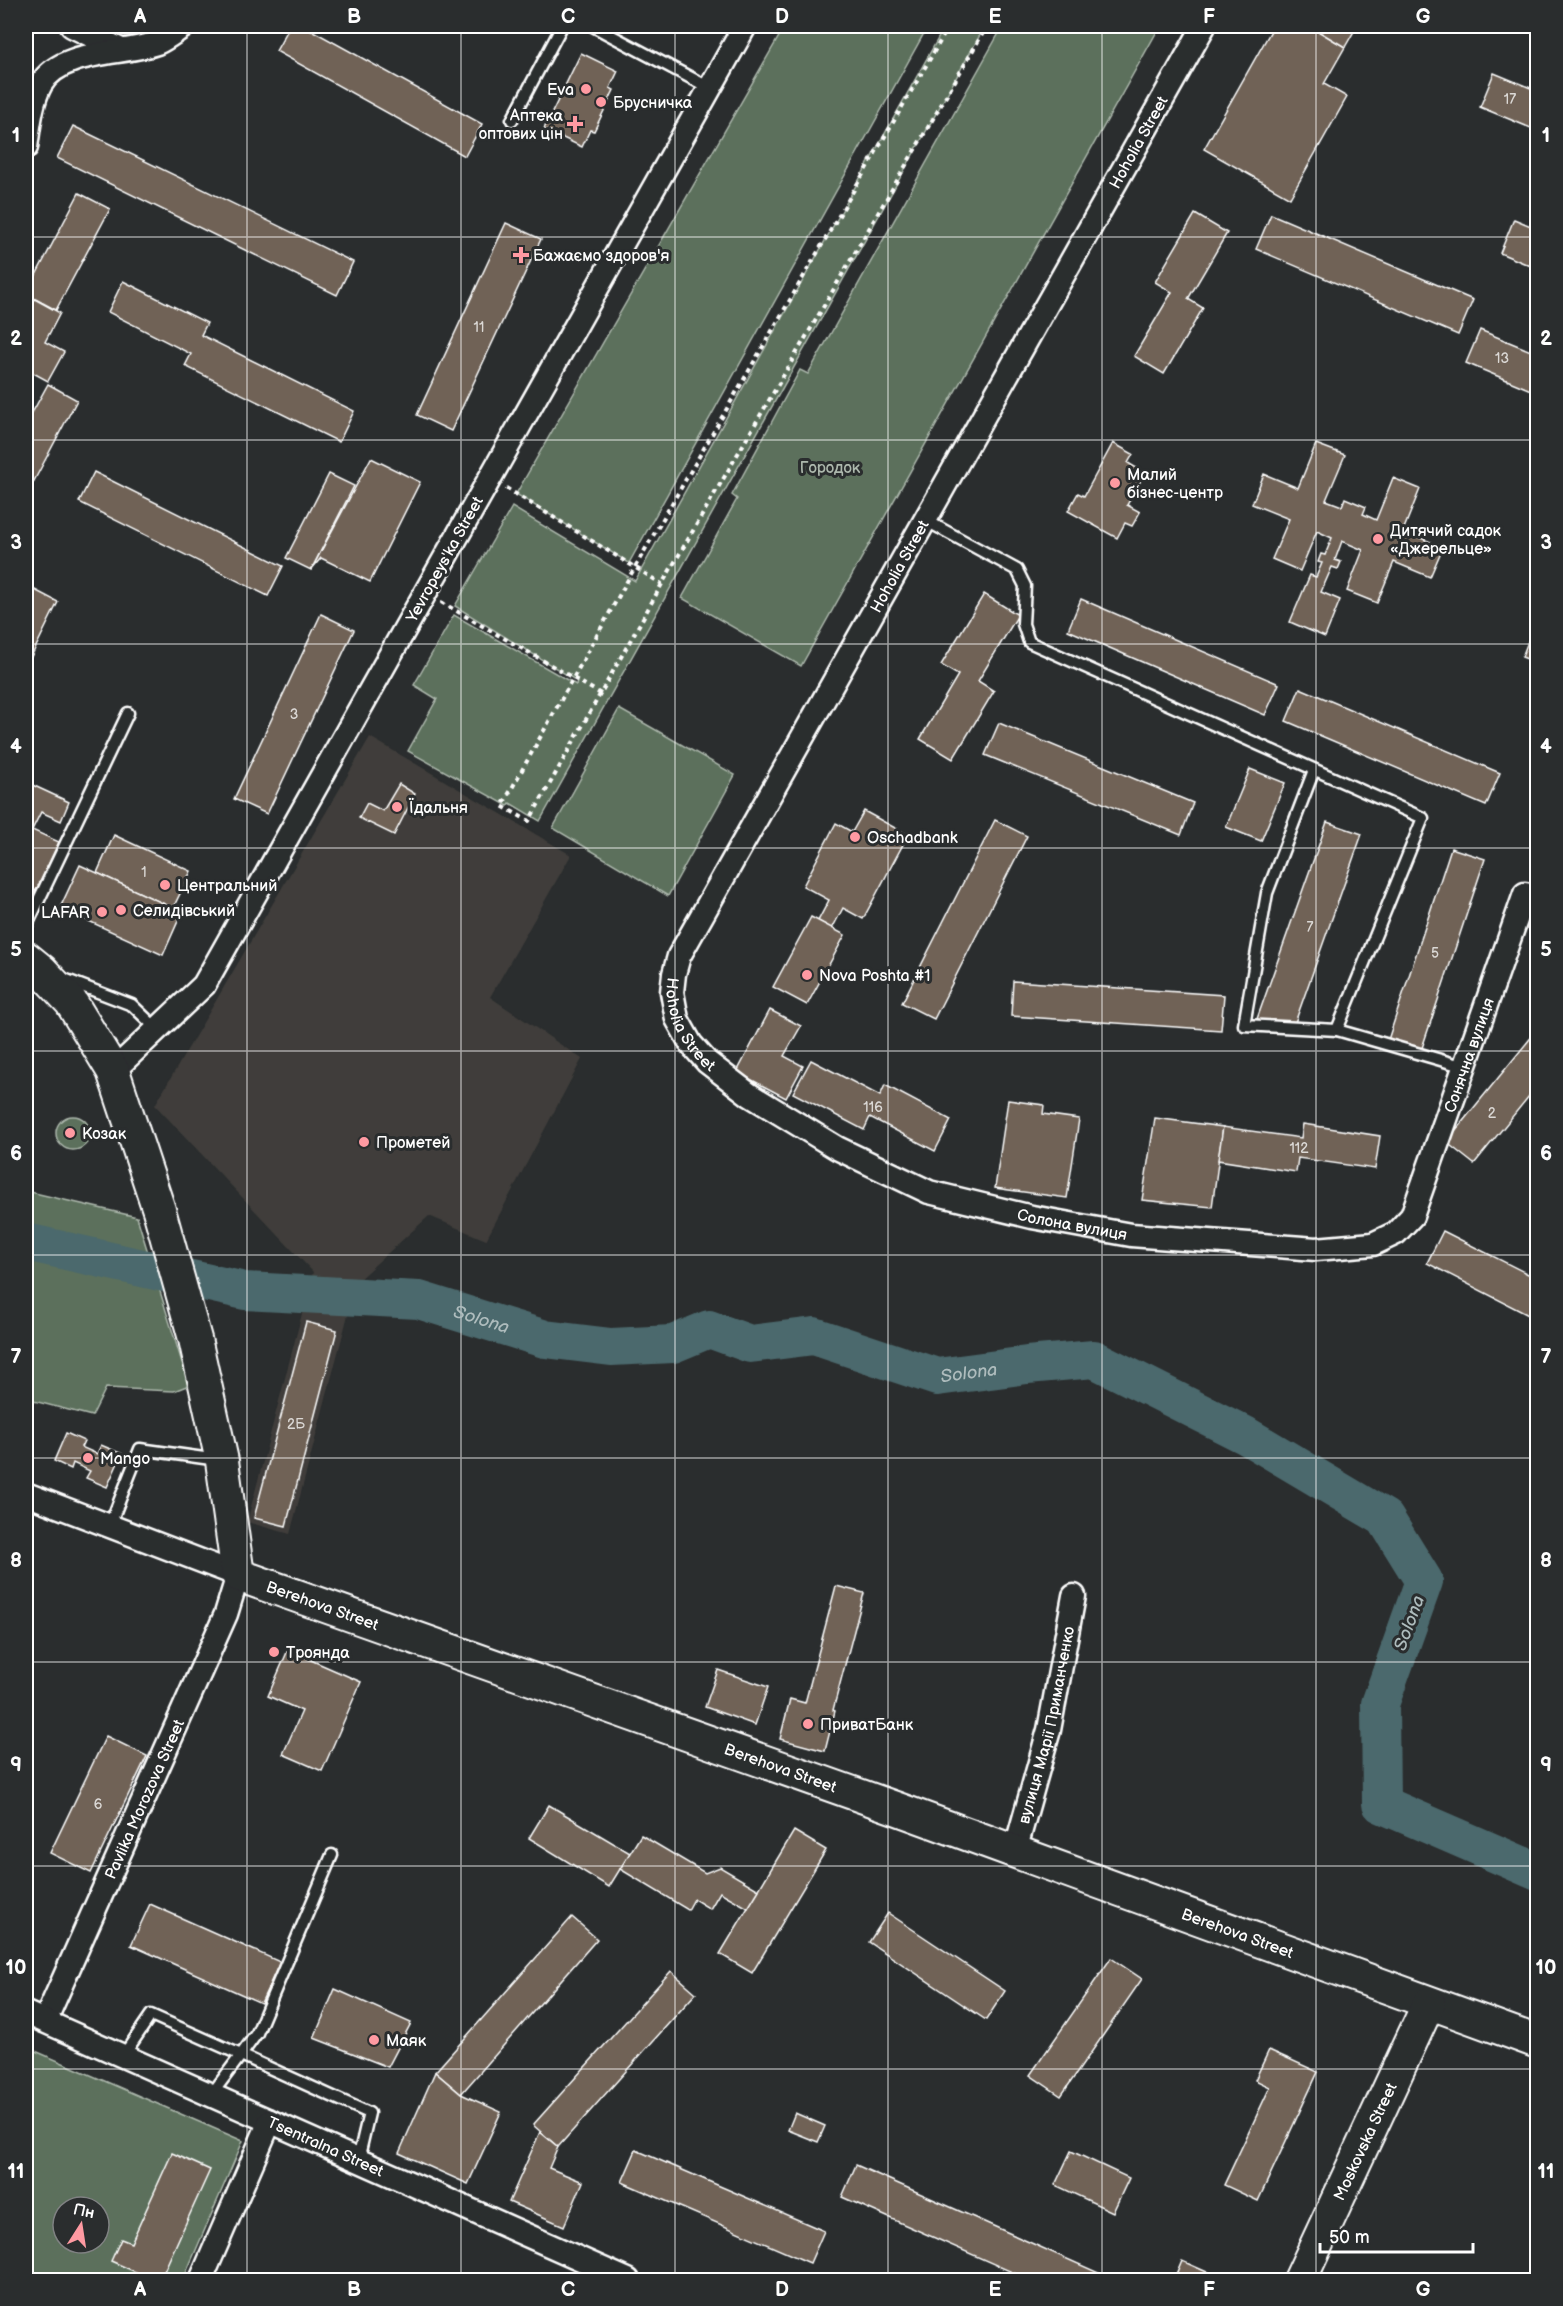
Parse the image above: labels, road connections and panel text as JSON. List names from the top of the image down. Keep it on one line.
{"streets":{"main road":["Berehova Street","Moskovska Street"],"street":["Hoholia Street","Yevropeysʹka Street","Сонячна вулиця","Солона вулиця","вулиця Марії Приманченко","Pavlika Morozova Street","Tsentralna Street"]},"crossings":[["Hoholia Street","Солона вулиця"],["Сонячна вулиця","Солона вулиця"],["Berehova Street","вулиця Марії Приманченко"],["Berehova Street","Pavlika Morozova Street"],["Berehova Street","Moskovska Street"],["Pavlika Morozova Street","Tsentralna Street"]],"water":["Solona"],"parks":["Городок"],"places":{"other":["Eva","Брусничка","Малий бізнес-центр","Дитячий садок «Джерельце»","Їдальня","Oschadbank","Центральний","Селидівський","LAFAR","Nova Poshta #1","Козак","Прометей","Mango","Троянда","ПриватБанк","Маяк"],"health":["Аптека оптових цін","Бажаємо здоров'я"]},"house_numbers":["17","11","13","3","1","7","5","116","2","112","2Б","6"],"scale_bar":"50 m","north":"top","grid":{"columns":["A","B","C","D","E","F","G"],"rows":["1","2","3","4","5","6","7","8","9","10","11"]}}
